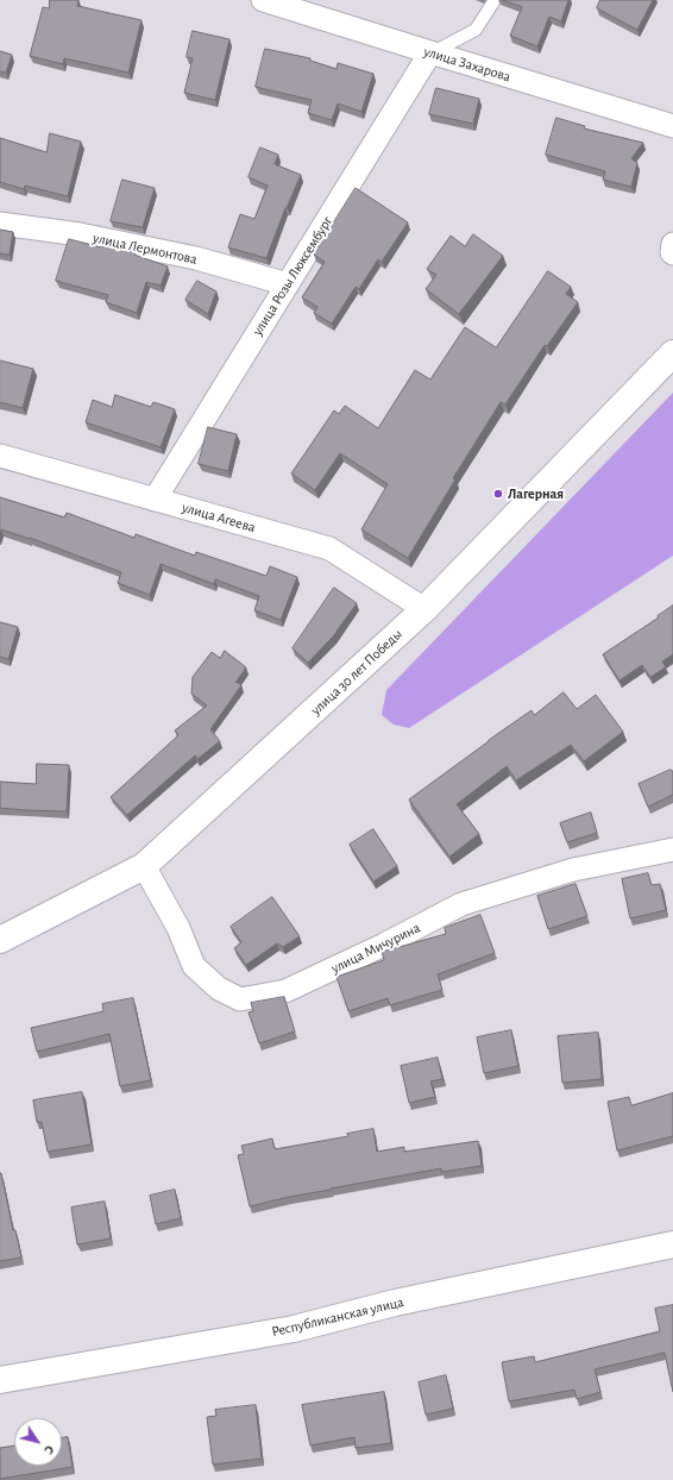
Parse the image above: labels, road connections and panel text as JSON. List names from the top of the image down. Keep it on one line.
{"streets":{"main road":["улица 30 лет Победы","Республиканская улица"],"street":["улица Захарова","улица Лермонтова","улица Розы Люксембург","улица Агеева","улица Мичурина"]},"crossings":[["улица Захарова","улица Розы Люксембург"],["улица Лермонтова","улица Розы Люксембург"],["улица Розы Люксембург","улица Агеева"],["улица Агеева","улица 30 лет Победы"],["улица 30 лет Победы","улица Мичурина"]],"places":["Лагерная"],"north":"bottom right"}
